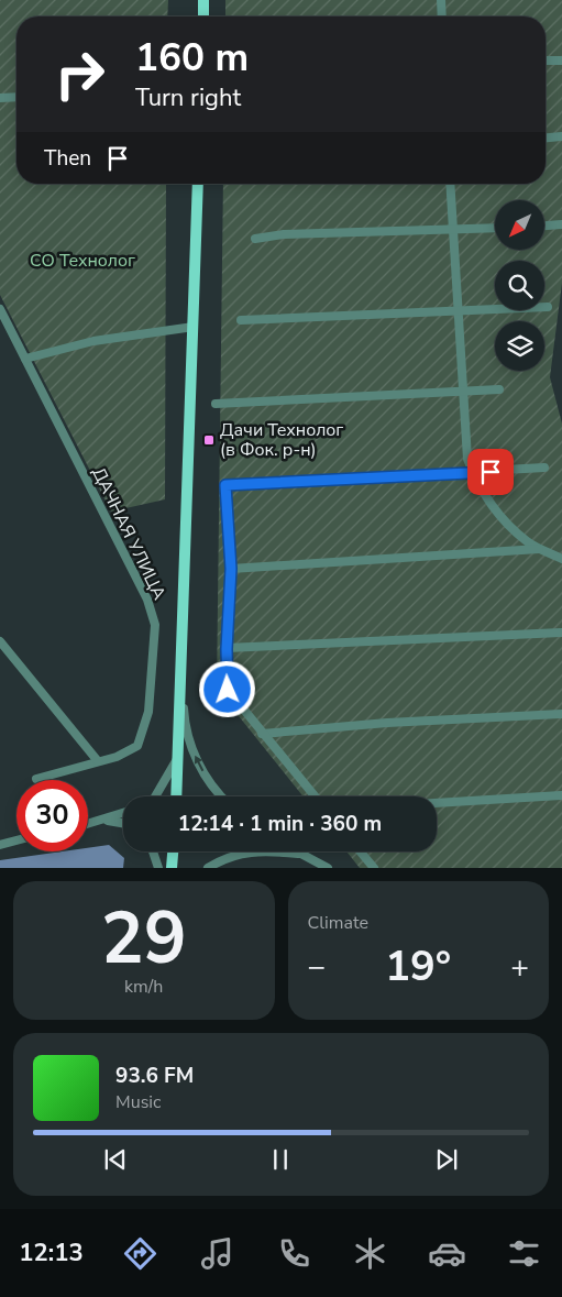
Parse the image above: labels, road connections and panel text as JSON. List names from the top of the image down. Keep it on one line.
{"streets":{"street":["ДАЧНАЯ УЛИЦА"]},"parks":["СО Технолог"],"places":{"transit":["Дачи Технолог (в Фок. р-н)"]},"north":"bottom left","page":{"turn":["160 m","Turn right"],"then":"Then","limit":"30","trip":"12:14 · 1 min · 360 m","tile":[["29","km/h"],"Climate"],"heat":["−","19°","+"],"song":["93.6 FM","Music"],"tabs":"12:13"}}
